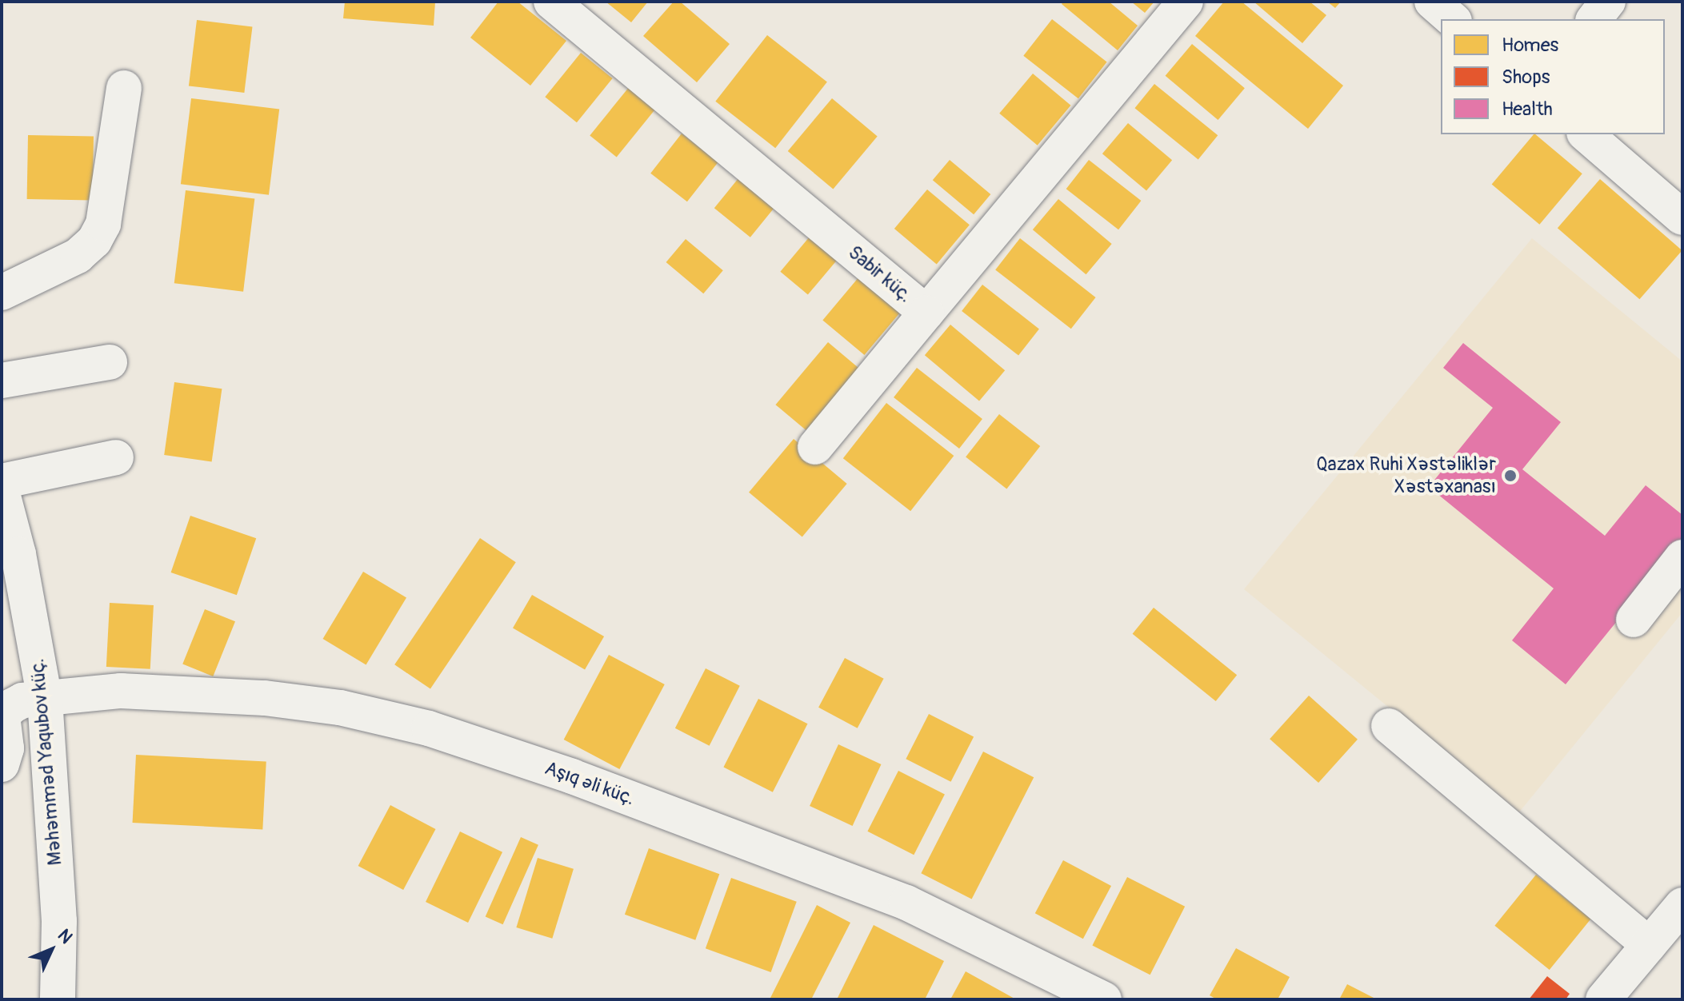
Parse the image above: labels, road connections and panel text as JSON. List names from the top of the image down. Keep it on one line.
{"streets":{"street":["Sabir küç.","Məhəmməd Yaqubov küç.","Aşıq Əli küç."]},"crossings":[["Məhəmməd Yaqubov küç.","Aşıq Əli küç."]],"places":["Qazax Ruhi Xəstəliklər Xəstəxanası"],"legend":["Homes","Shops","Health"],"north":"top right"}
